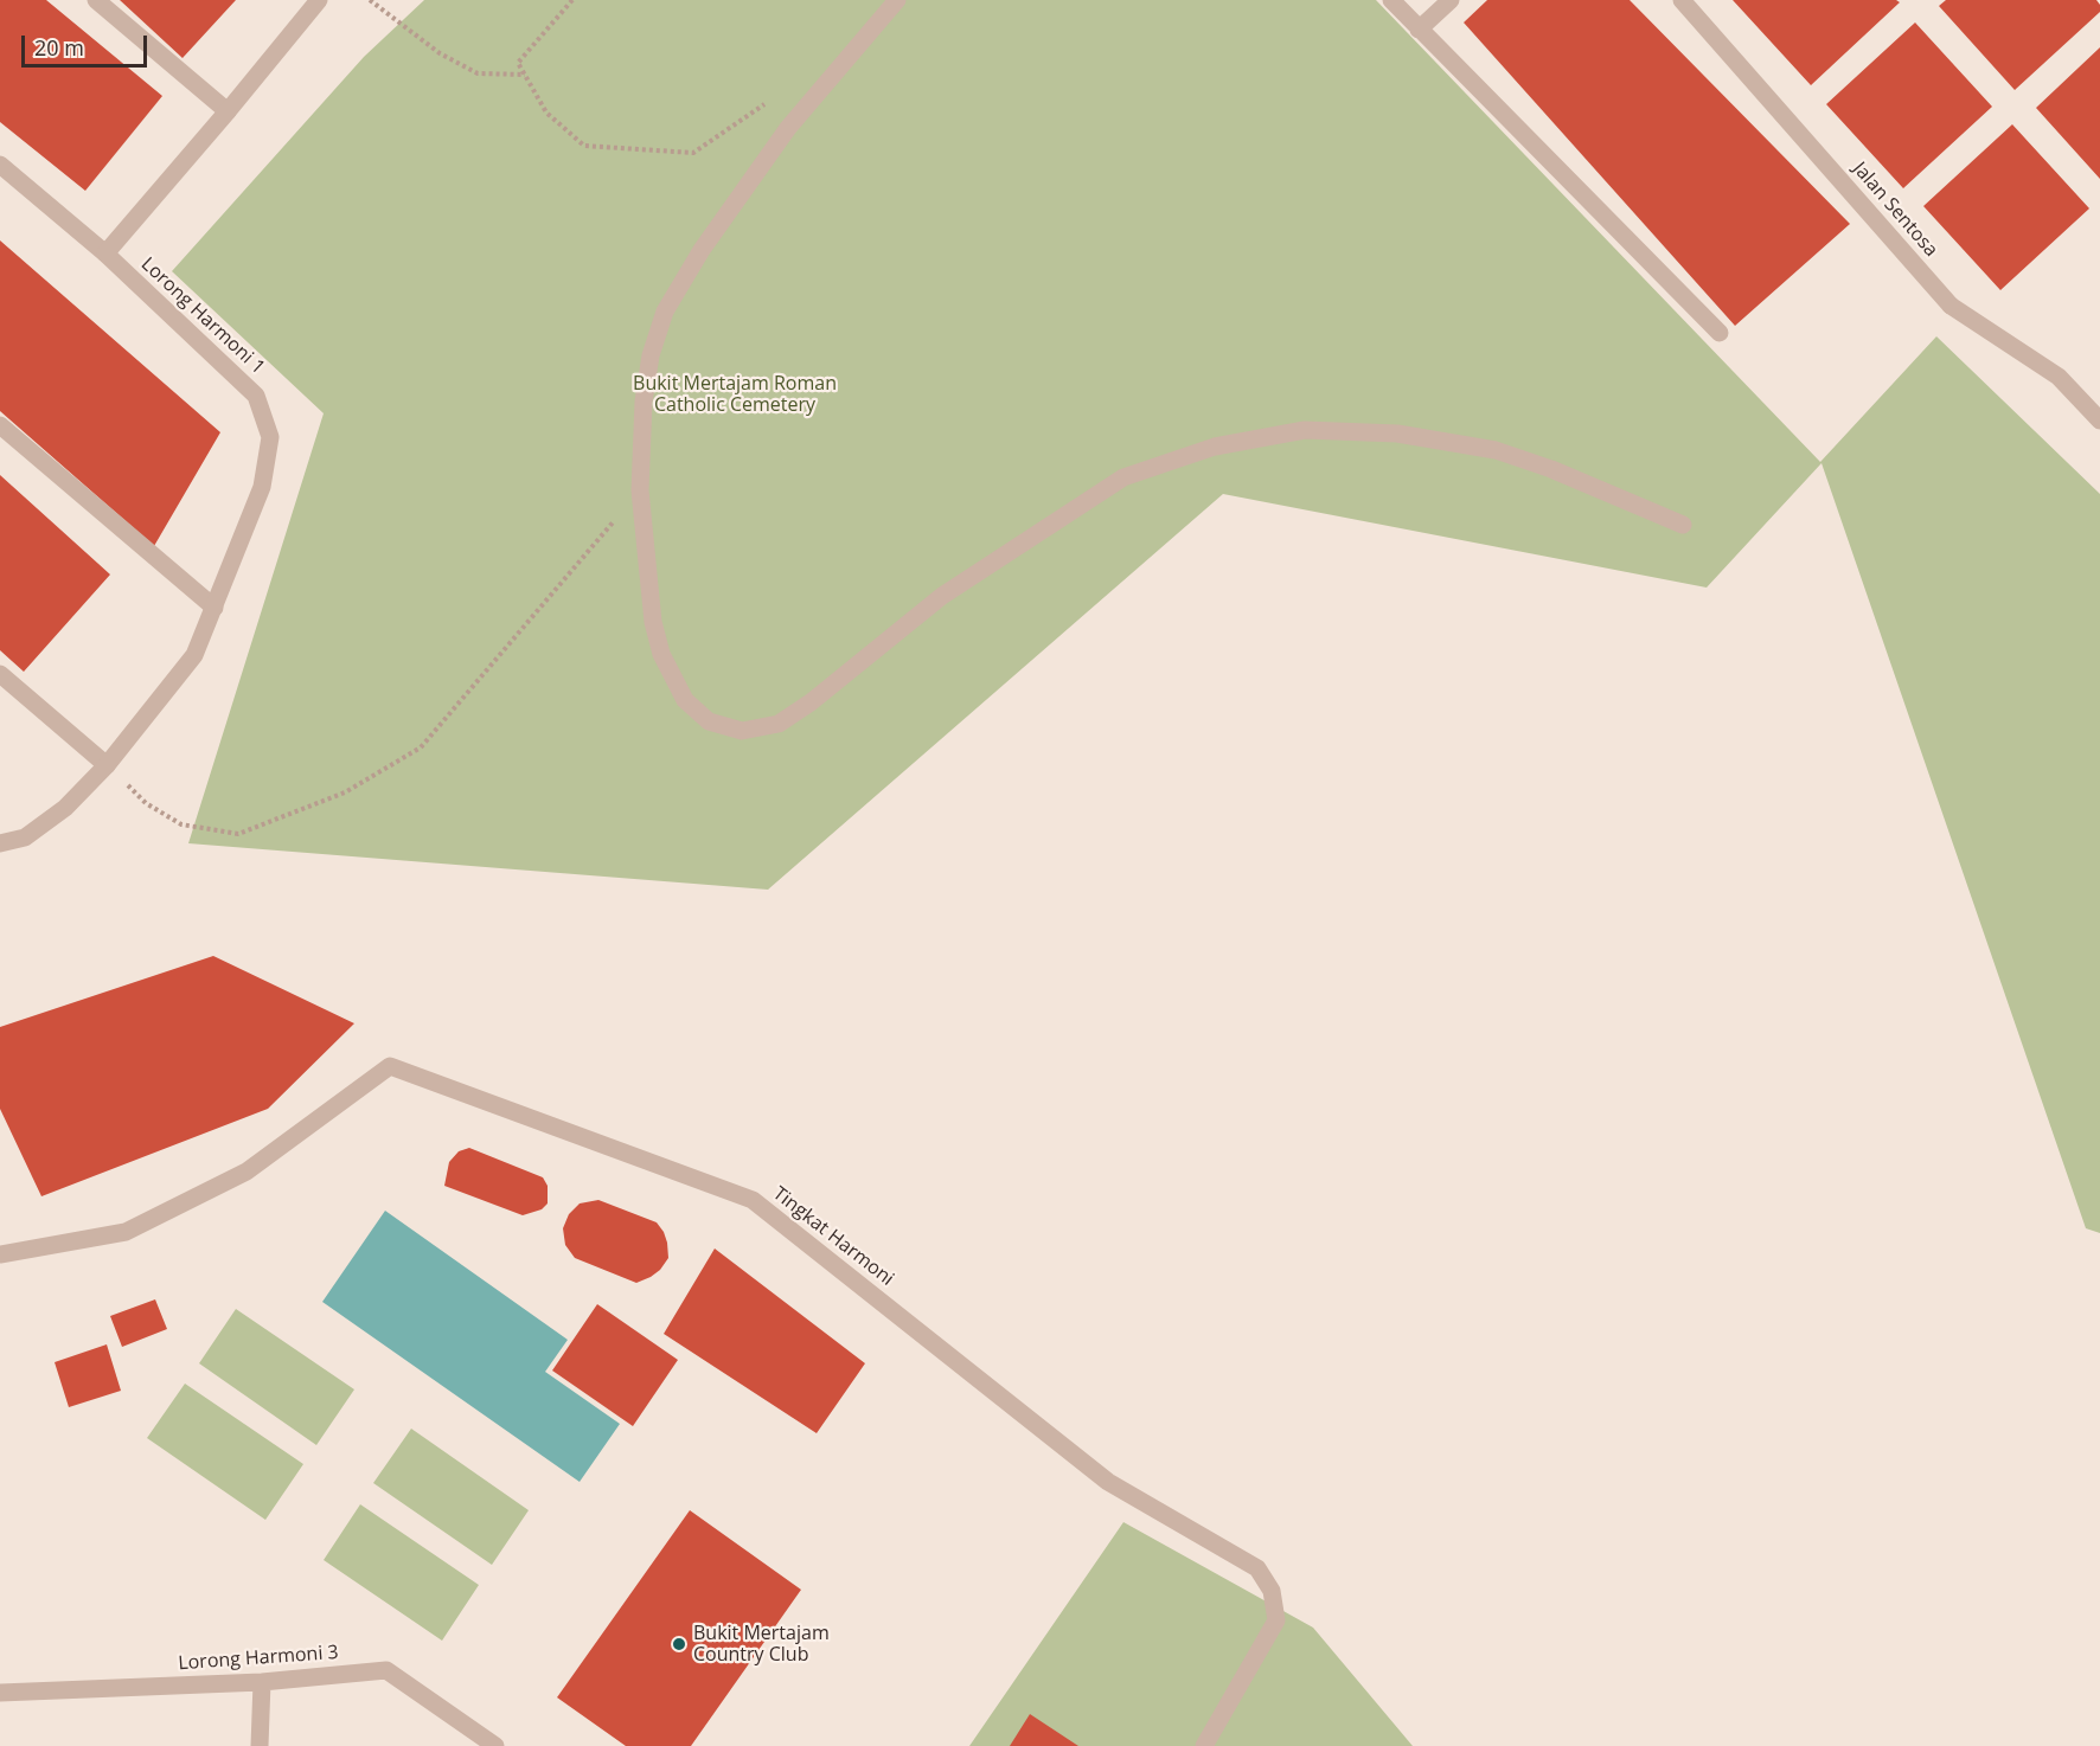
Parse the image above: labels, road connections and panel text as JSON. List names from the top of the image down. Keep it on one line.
{"streets":{"street":["Jalan Sentosa","Lorong Harmoni 1","Tingkat Harmoni","Lorong Harmoni 3"]},"parks":["Bukit Mertajam Roman Catholic Cemetery"],"places":["Bukit Mertajam Country Club"],"scale_bar":"20 m"}
